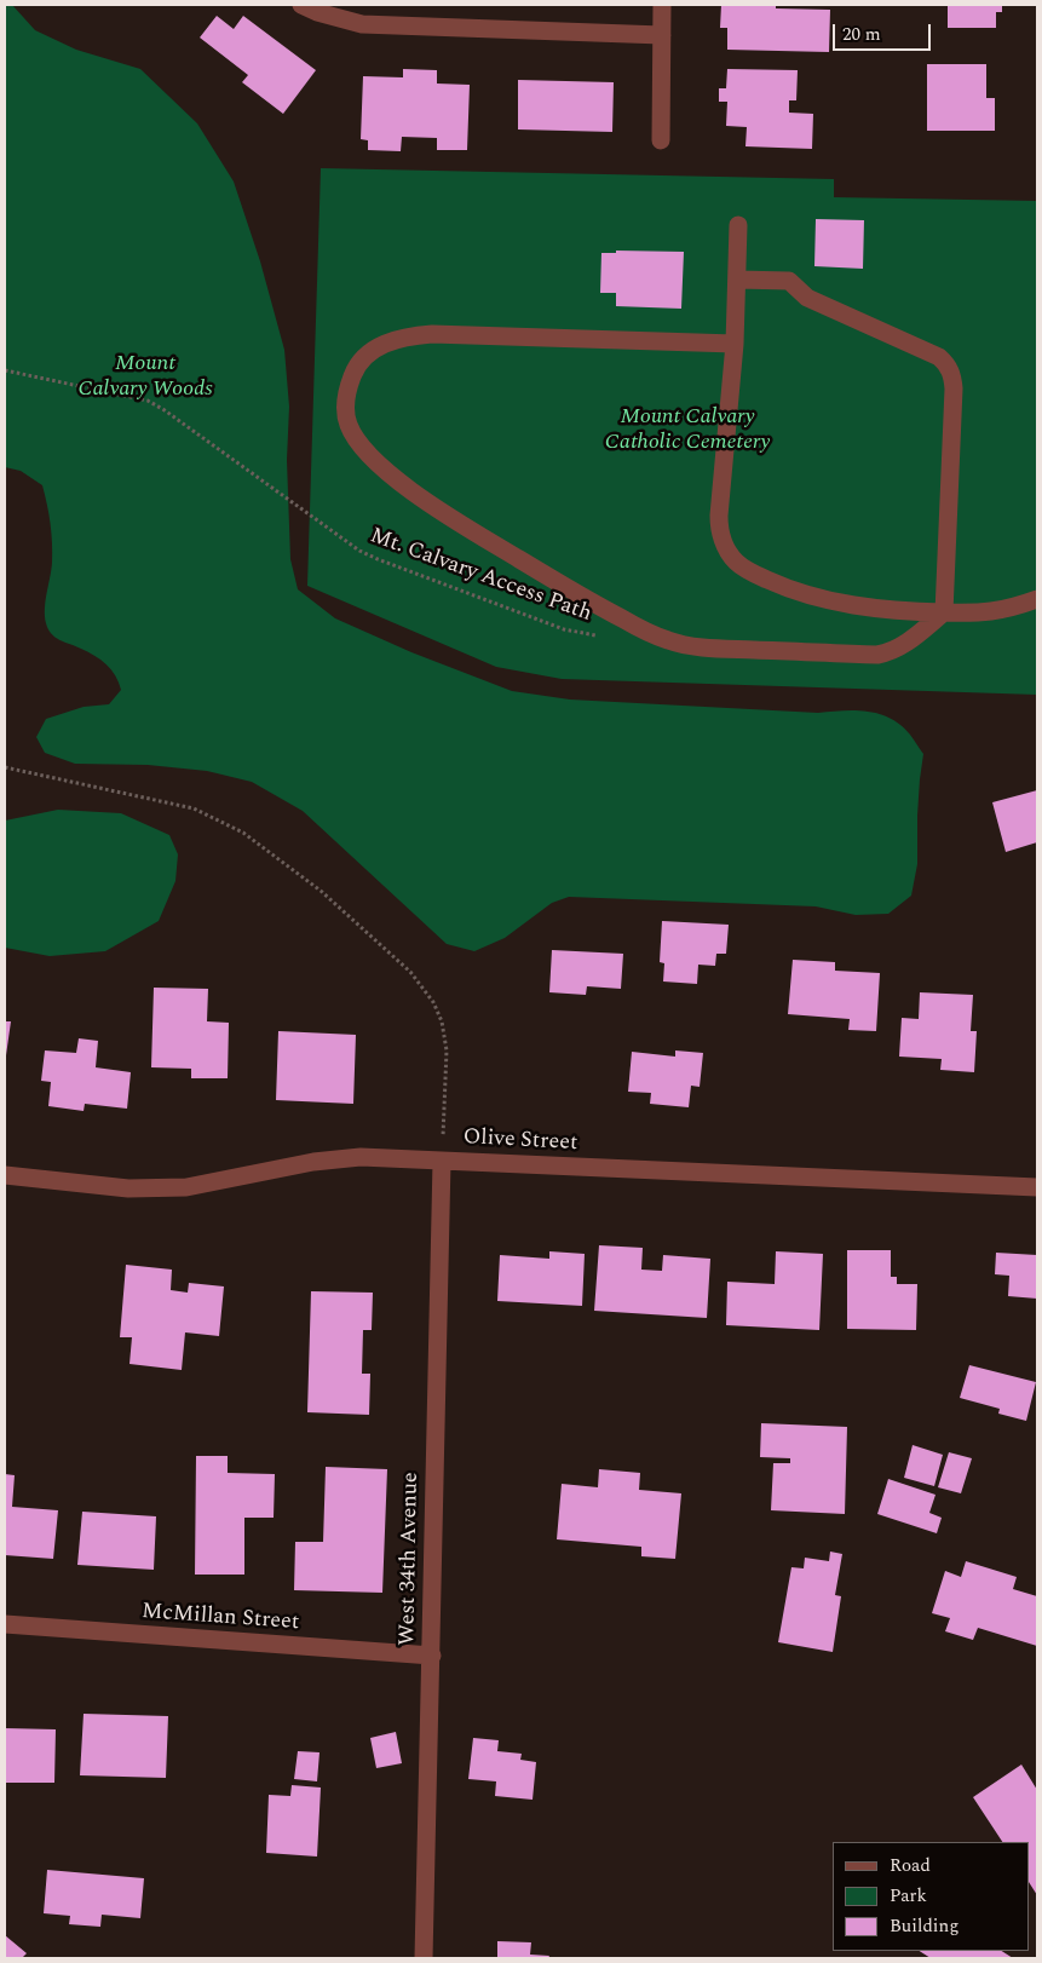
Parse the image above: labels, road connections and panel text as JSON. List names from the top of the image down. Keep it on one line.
{"streets":{"street":["Olive Street","West 34th Avenue","McMillan Street"],"path":["Mt. Calvary Access Path"]},"crossings":[["Olive Street","West 34th Avenue"],["West 34th Avenue","McMillan Street"]],"parks":["Mount Calvary Woods","Mount Calvary Catholic Cemetery"],"legend":["Road","Park","Building"],"scale_bar":"20 m"}
